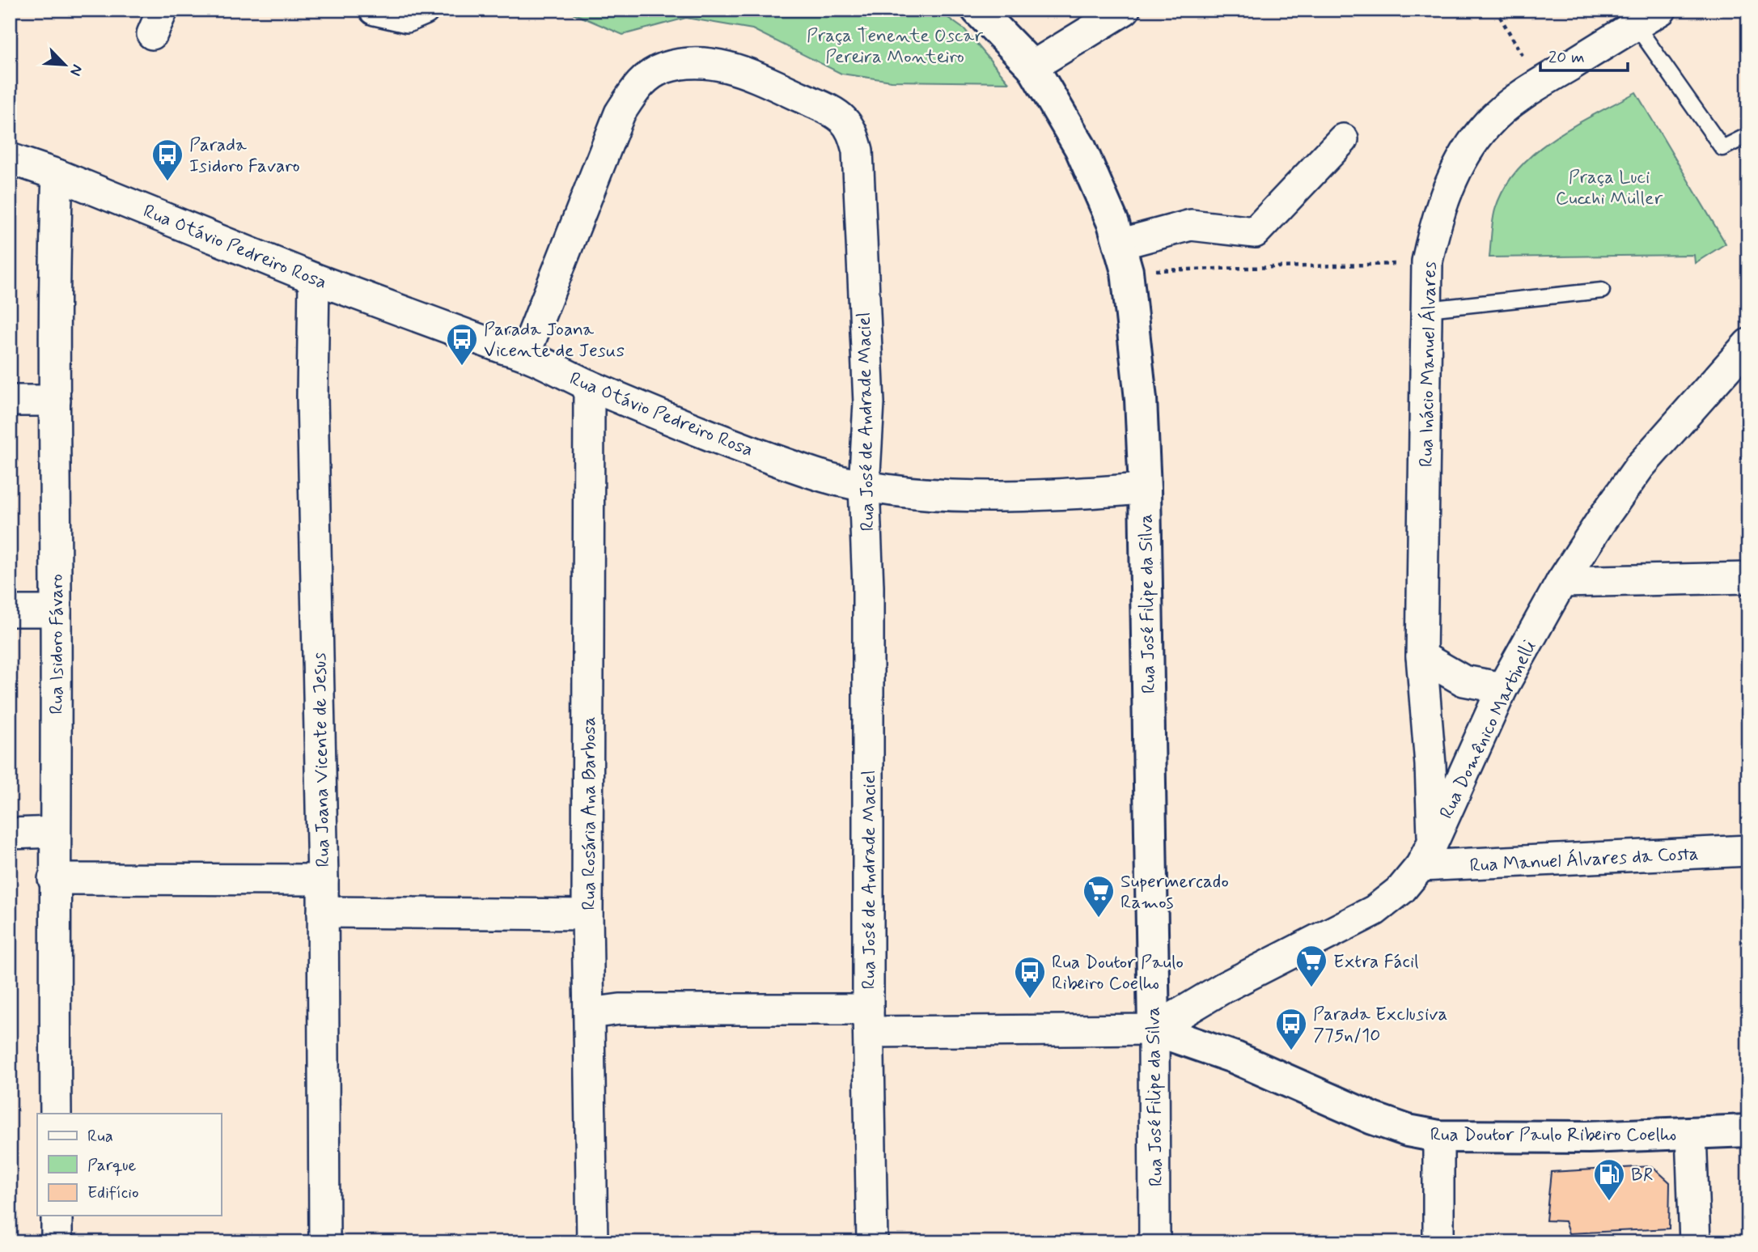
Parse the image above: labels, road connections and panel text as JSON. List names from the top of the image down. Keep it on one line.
{"streets":{"main road":["Rua José Filipe da Silva","Rua Doutor Paulo Ribeiro Coelho"],"street":["Rua Otávio Pedreiro Rosa","Rua Inácio Manuel Álvares","Rua José de Andrade Maciel","Rua Isidoro Fávaro","Rua Domênico Martinelli","Rua Joana Vicente de Jesus","Rua Rosária Ana Barbosa","Rua Manuel Álvares da Costa"]},"crossings":[["Rua Otávio Pedreiro Rosa","Rua José de Andrade Maciel"],["Rua Otávio Pedreiro Rosa","Rua José Filipe da Silva"],["Rua Otávio Pedreiro Rosa","Rua Isidoro Fávaro"],["Rua Otávio Pedreiro Rosa","Rua Joana Vicente de Jesus"],["Rua Otávio Pedreiro Rosa","Rua Rosária Ana Barbosa"],["Rua Inácio Manuel Álvares","Rua Domênico Martinelli"],["Rua Inácio Manuel Álvares","Rua Manuel Álvares da Costa"],["Rua José de Andrade Maciel","Rua Doutor Paulo Ribeiro Coelho"],["Rua José Filipe da Silva","Rua Domênico Martinelli"],["Rua José Filipe da Silva","Rua Doutor Paulo Ribeiro Coelho"],["Rua Domênico Martinelli","Rua Manuel Álvares da Costa"],["Rua Domênico Martinelli","Rua Doutor Paulo Ribeiro Coelho"],["Rua Rosária Ana Barbosa","Rua Doutor Paulo Ribeiro Coelho"]],"parks":["Praça Tenente Oscar Pereira Monteiro","Praça Luci Cucchi Müller"],"places":{"bus stop":["Parada Isidoro Favaro","Parada Joana Vicente de Jesus","Rua Doutor Paulo Ribeiro Coelho","Parada Exclusiva 775n/10"],"supermarket":["Supermercado Ramos","Extra Fácil"],"fuel station":["BR"]},"legend":["Rua","Parque","Edifício"],"scale_bar":"20 m","north":"bottom right"}
